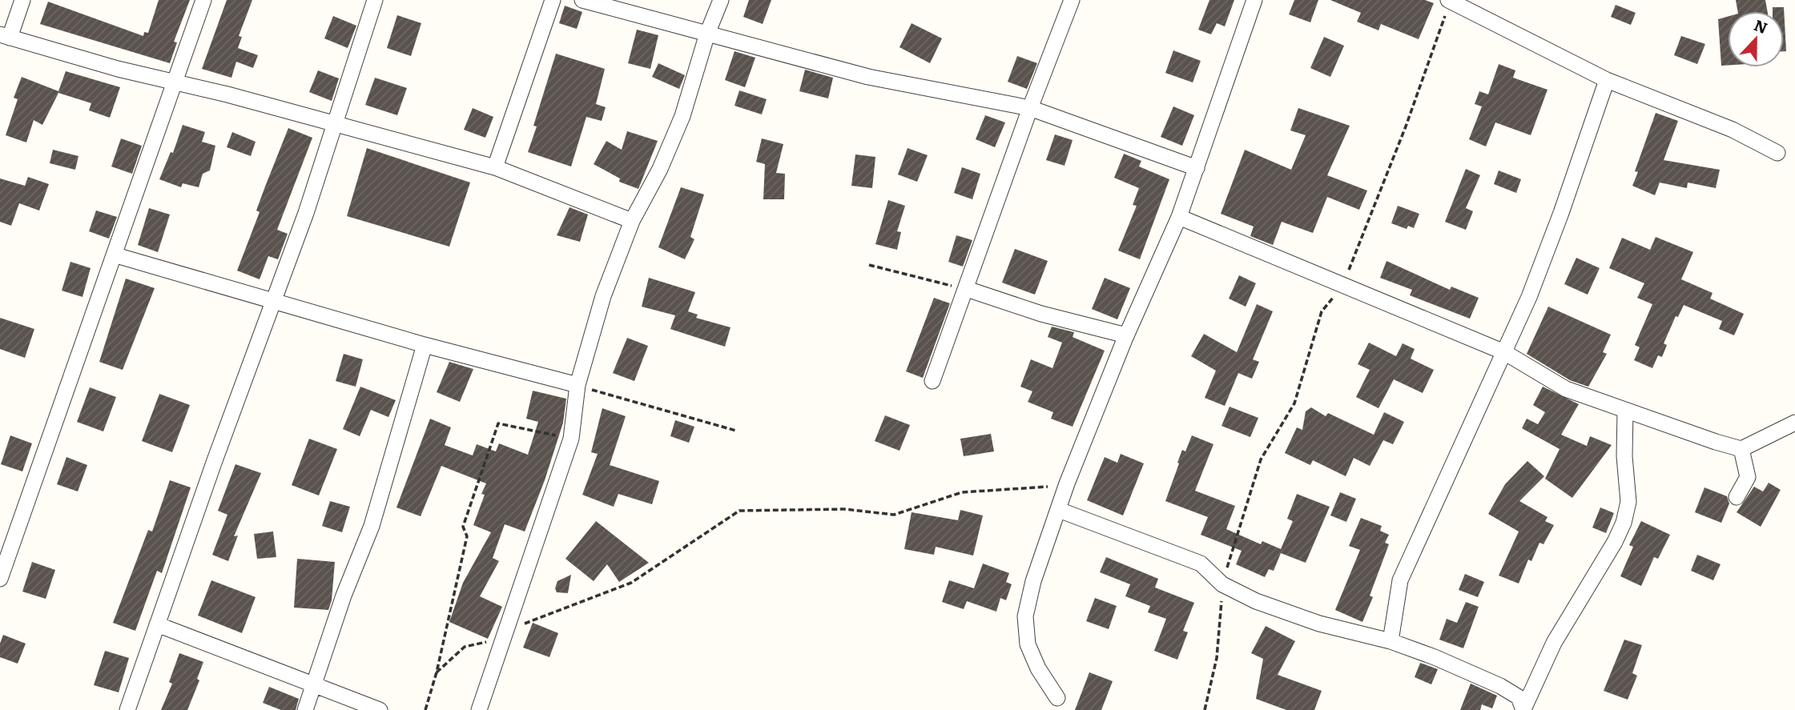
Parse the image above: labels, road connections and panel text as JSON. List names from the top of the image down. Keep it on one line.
{"north":"top"}
